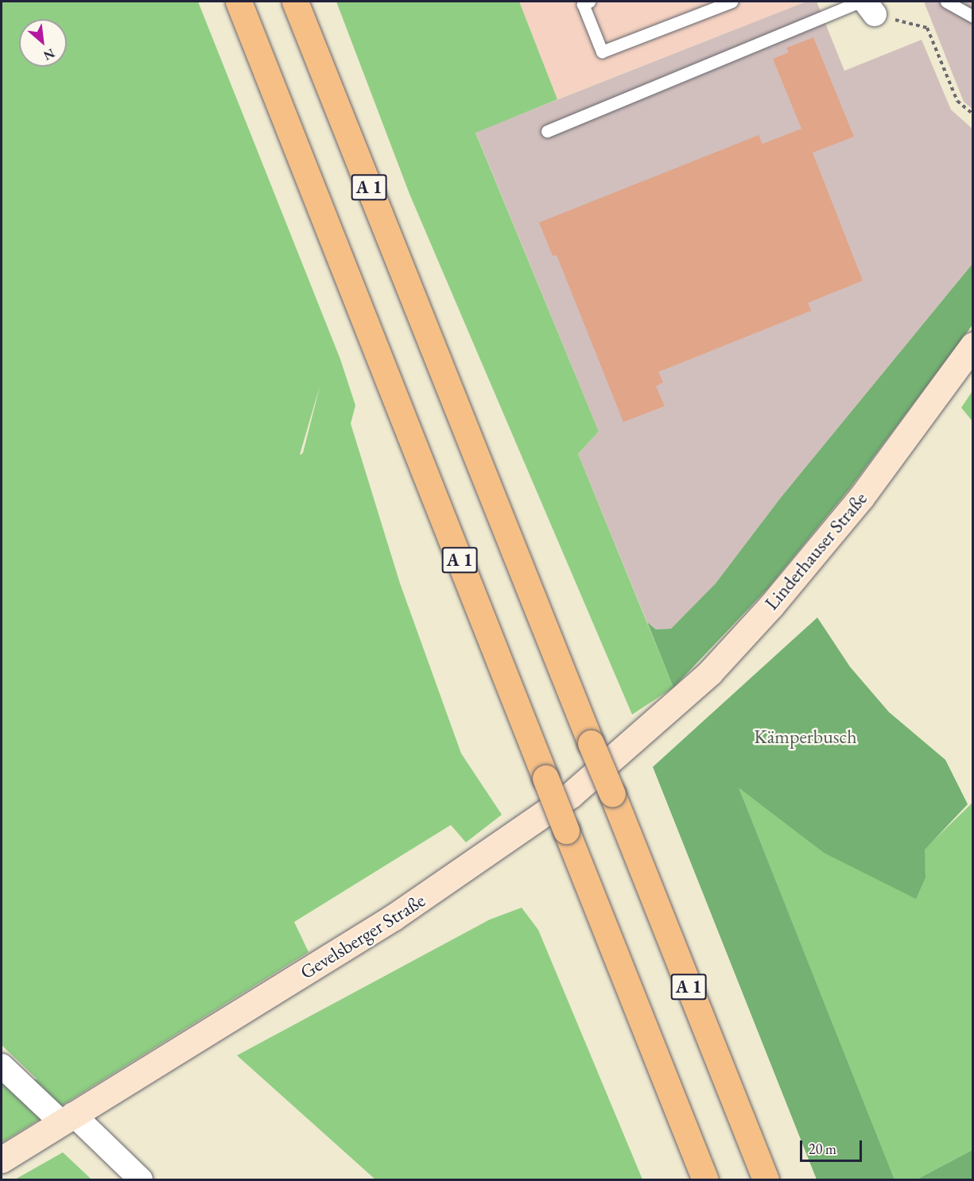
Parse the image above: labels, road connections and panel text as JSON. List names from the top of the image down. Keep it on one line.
{"streets":{"highway":["A 1"],"main road":["Linderhauser Straße","Gevelsberger Straße"]},"crossings":[["Linderhauser Straße","Gevelsberger Straße"]],"parks":["Kämperbusch"],"scale_bar":"20 m","north":"bottom right"}
